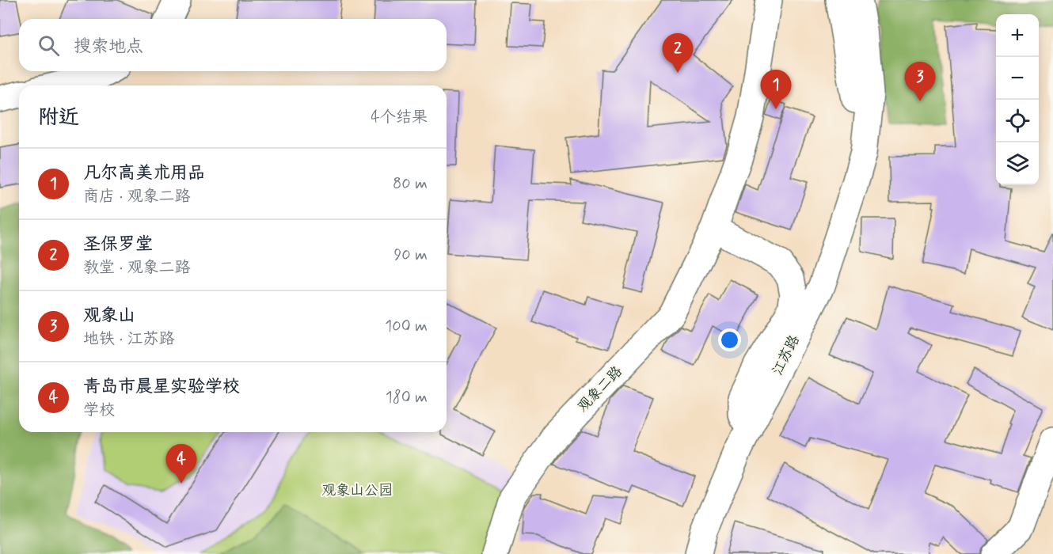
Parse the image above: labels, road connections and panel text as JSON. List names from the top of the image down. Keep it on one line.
{"streets":{"street":["江苏路","观象二路"]},"parks":["观象山公园"],"page":{"map_buttons":["+","−"],"search":"搜索地点","pins":["2","3","1","4"],"heading":["附近","4个结果"],"list":[{"mark":"1","name":"凡尔高美术用品","note":"商店 · 观象二路","value":"80 m"},{"mark":"2","name":"圣保罗堂","note":"教堂 · 观象二路","value":"90 m"},{"mark":"3","name":"观象山","note":"地铁 · 江苏路","value":"100 m"},{"mark":"4","name":"青岛市晨星实验学校","note":"学校","value":"180 m"}]}}
